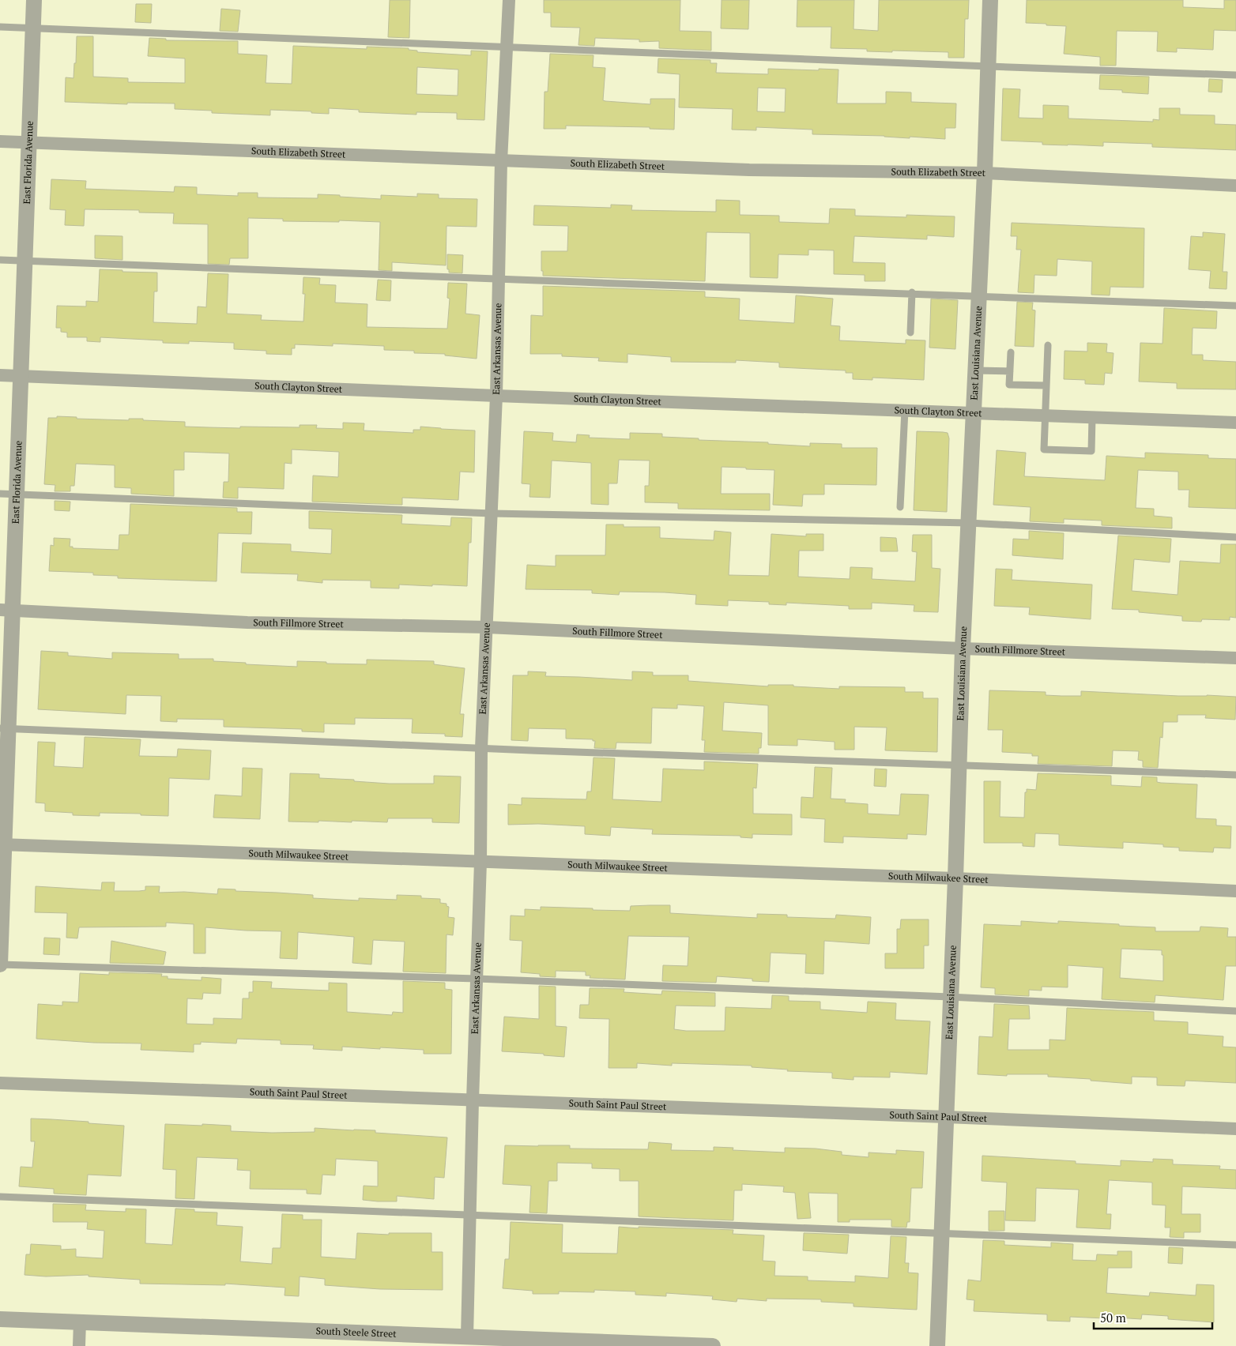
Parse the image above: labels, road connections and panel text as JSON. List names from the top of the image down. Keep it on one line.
{"streets":{"street":["South Elizabeth Street","East Florida Avenue","East Arkansas Avenue","East Louisiana Avenue","South Clayton Street","South Fillmore Street","South Milwaukee Street","South Saint Paul Street","South Steele Street"]},"crossings":[["South Elizabeth Street","East Florida Avenue"],["South Elizabeth Street","East Arkansas Avenue"],["South Elizabeth Street","East Louisiana Avenue"],["East Florida Avenue","South Clayton Street"],["East Florida Avenue","South Fillmore Street"],["East Florida Avenue","South Milwaukee Street"],["East Arkansas Avenue","South Clayton Street"],["East Arkansas Avenue","South Fillmore Street"],["East Arkansas Avenue","South Milwaukee Street"],["East Arkansas Avenue","South Saint Paul Street"],["East Arkansas Avenue","South Steele Street"],["East Louisiana Avenue","South Clayton Street"],["East Louisiana Avenue","South Fillmore Street"],["East Louisiana Avenue","South Milwaukee Street"],["East Louisiana Avenue","South Saint Paul Street"]],"scale_bar":"50 m"}
